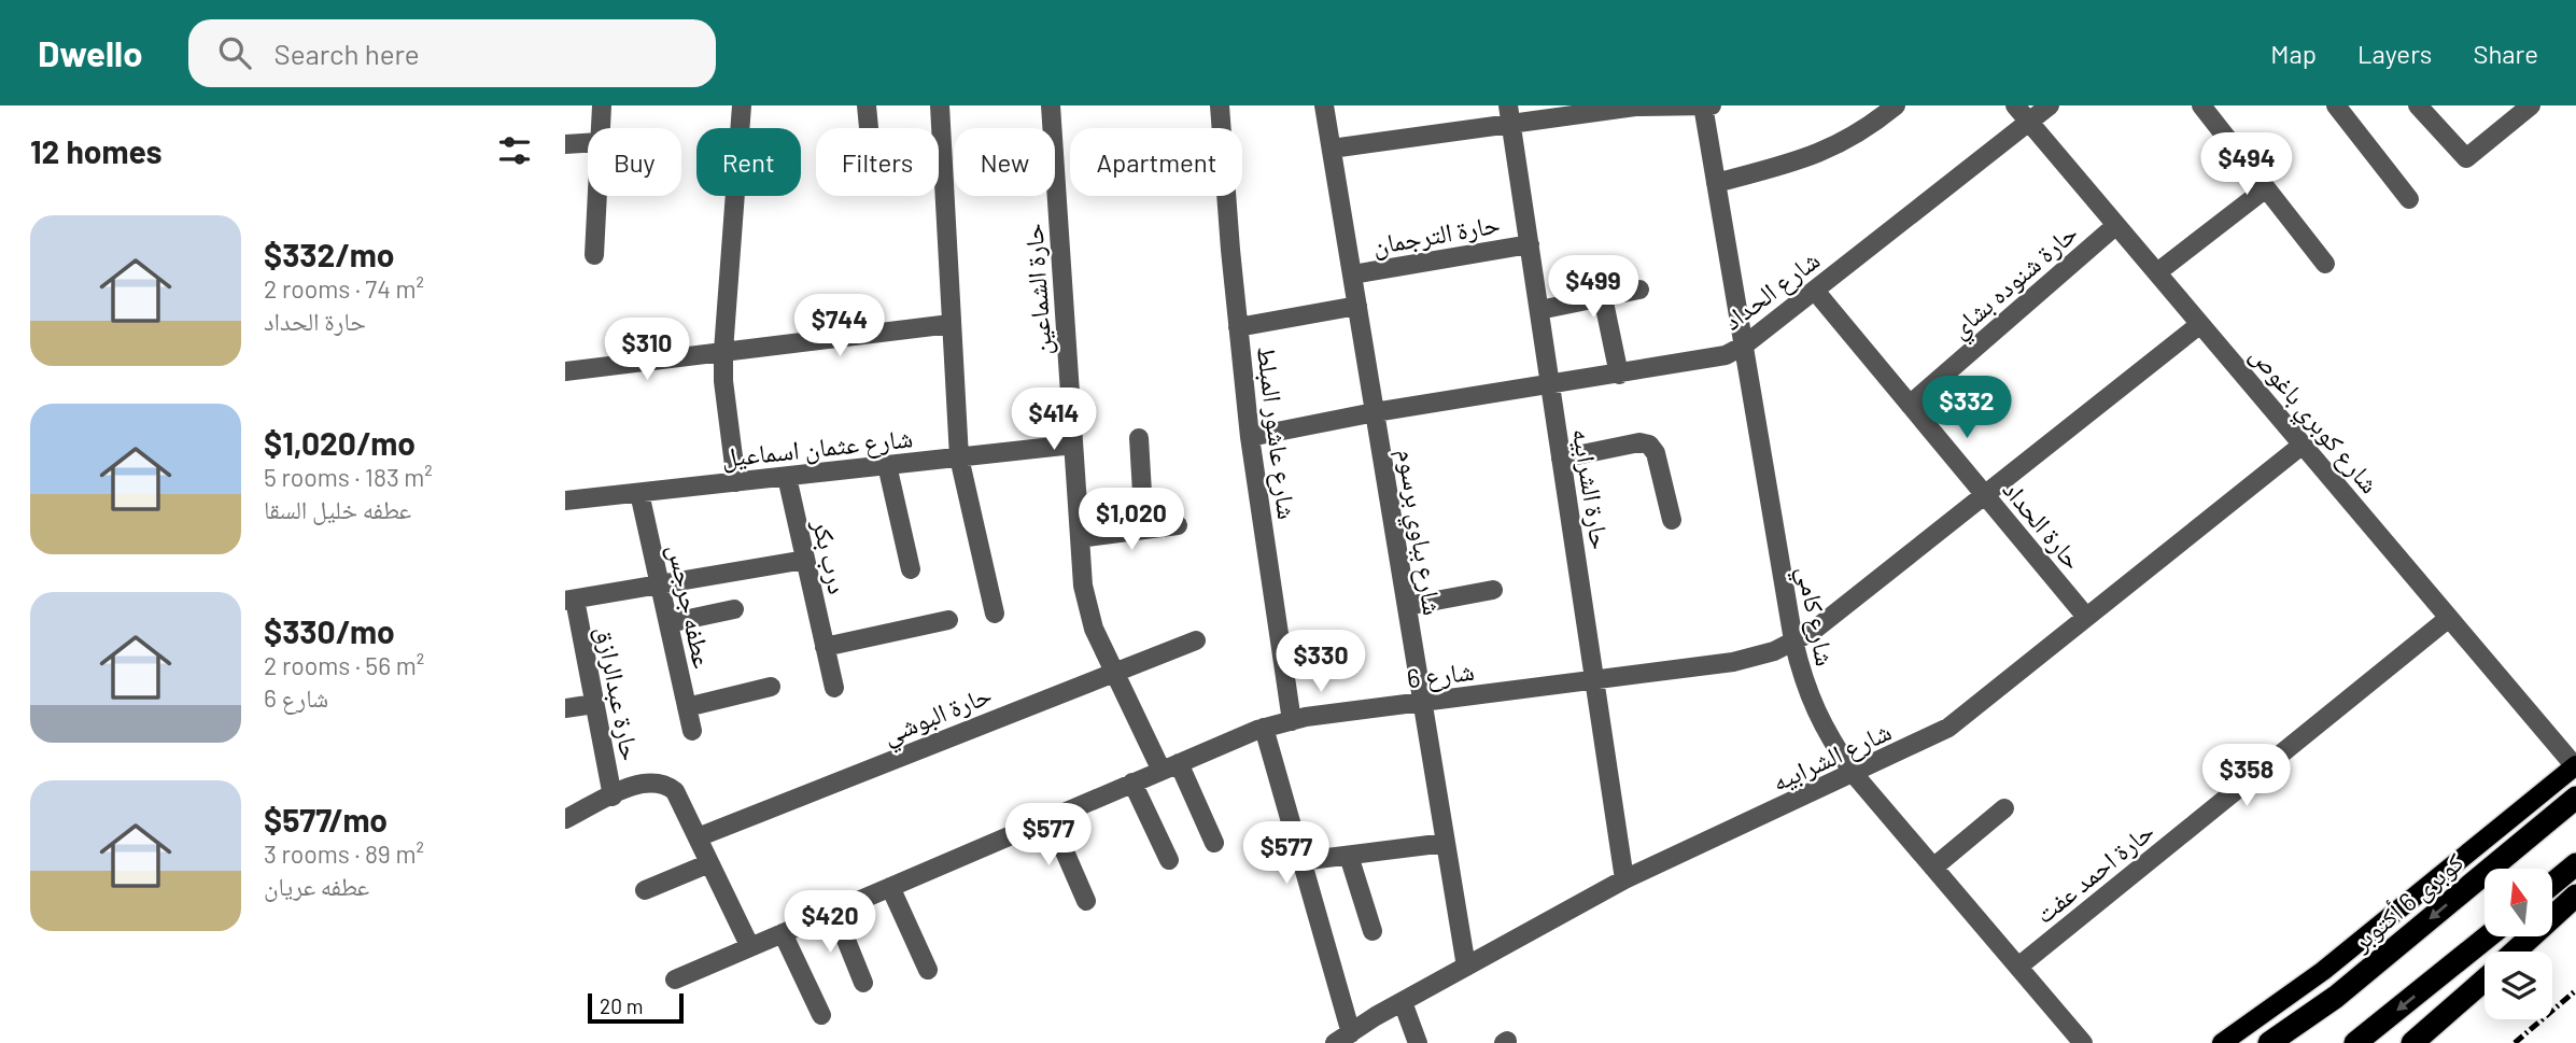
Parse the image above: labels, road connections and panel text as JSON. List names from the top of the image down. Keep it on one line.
{"streets":{"highway":["كوبرى 6 أكتوبر"],"street":["حارة الترجمان","حارة شنوده بشاي","حارة الشماعين","شارع الحداد","شارع كوبري باغوص","شارع عاشور المبلط","شارع عثمان اسماعيل","حارة الشرابيه","حارة الحداد","شارع بباوي برسوم","درب بكر","عطفه جرجس","شارع كامي","شارع 6","حارة عبدالرازق","حارة البوشي","شارع الشرابيه","حارة احمد عفت"]},"crossings":[["حارة الترجمان","حارة الشرابيه"],["حارة الترجمان","شارع بباوي برسوم"],["حارة شنوده بشاي","شارع كوبري باغوص"],["حارة شنوده بشاي","حارة الحداد"],["حارة الشماعين","شارع عثمان اسماعيل"],["حارة الشماعين","شارع 6"],["حارة الشماعين","حارة البوشي"],["شارع الحداد","شارع كوبري باغوص"],["شارع الحداد","شارع عاشور المبلط"],["شارع الحداد","حارة الشرابيه"],["شارع الحداد","حارة الحداد"],["شارع الحداد","شارع بباوي برسوم"],["شارع الحداد","شارع كامي"],["شارع كوبري باغوص","شارع 6"],["شارع كوبري باغوص","شارع الشرابيه"],["شارع كوبري باغوص","حارة احمد عفت"],["شارع عاشور المبلط","شارع 6"],["شارع عثمان اسماعيل","درب بكر"],["شارع عثمان اسماعيل","عطفه جرجس"],["حارة الشرابيه","شارع 6"],["حارة الشرابيه","شارع الشرابيه"],["حارة الحداد","شارع 6"],["حارة الحداد","شارع الشرابيه"],["شارع بباوي برسوم","شارع 6"],["شارع بباوي برسوم","شارع الشرابيه"],["شارع كامي","شارع 6"],["شارع كامي","شارع الشرابيه"],["شارع كامي","حارة احمد عفت"]],"scale_bar":"20 m","north":"top","page":{"header":"Dwello","search":"Search here","nav":["Map","Layers","Share"],"heading":"12 homes","chip":["Buy","Rent","Filters","New","Apartment"],"price":["$494","$499","$744","$310","$332","$414","$1,020","$330","$358","$577","$577","$420"],"list":[{"name":"$332/mo","note":"2 rooms · 74 m² · حارة الحداد"},{"name":"$1,020/mo","note":"5 rooms · 183 m² · عطفه خليل السقا"},{"name":"$330/mo","note":"2 rooms · 56 m² · شارع 6"},{"name":"$577/mo","note":"3 rooms · 89 m² · عطفه عريان"}],"scale":"20 m"}}
